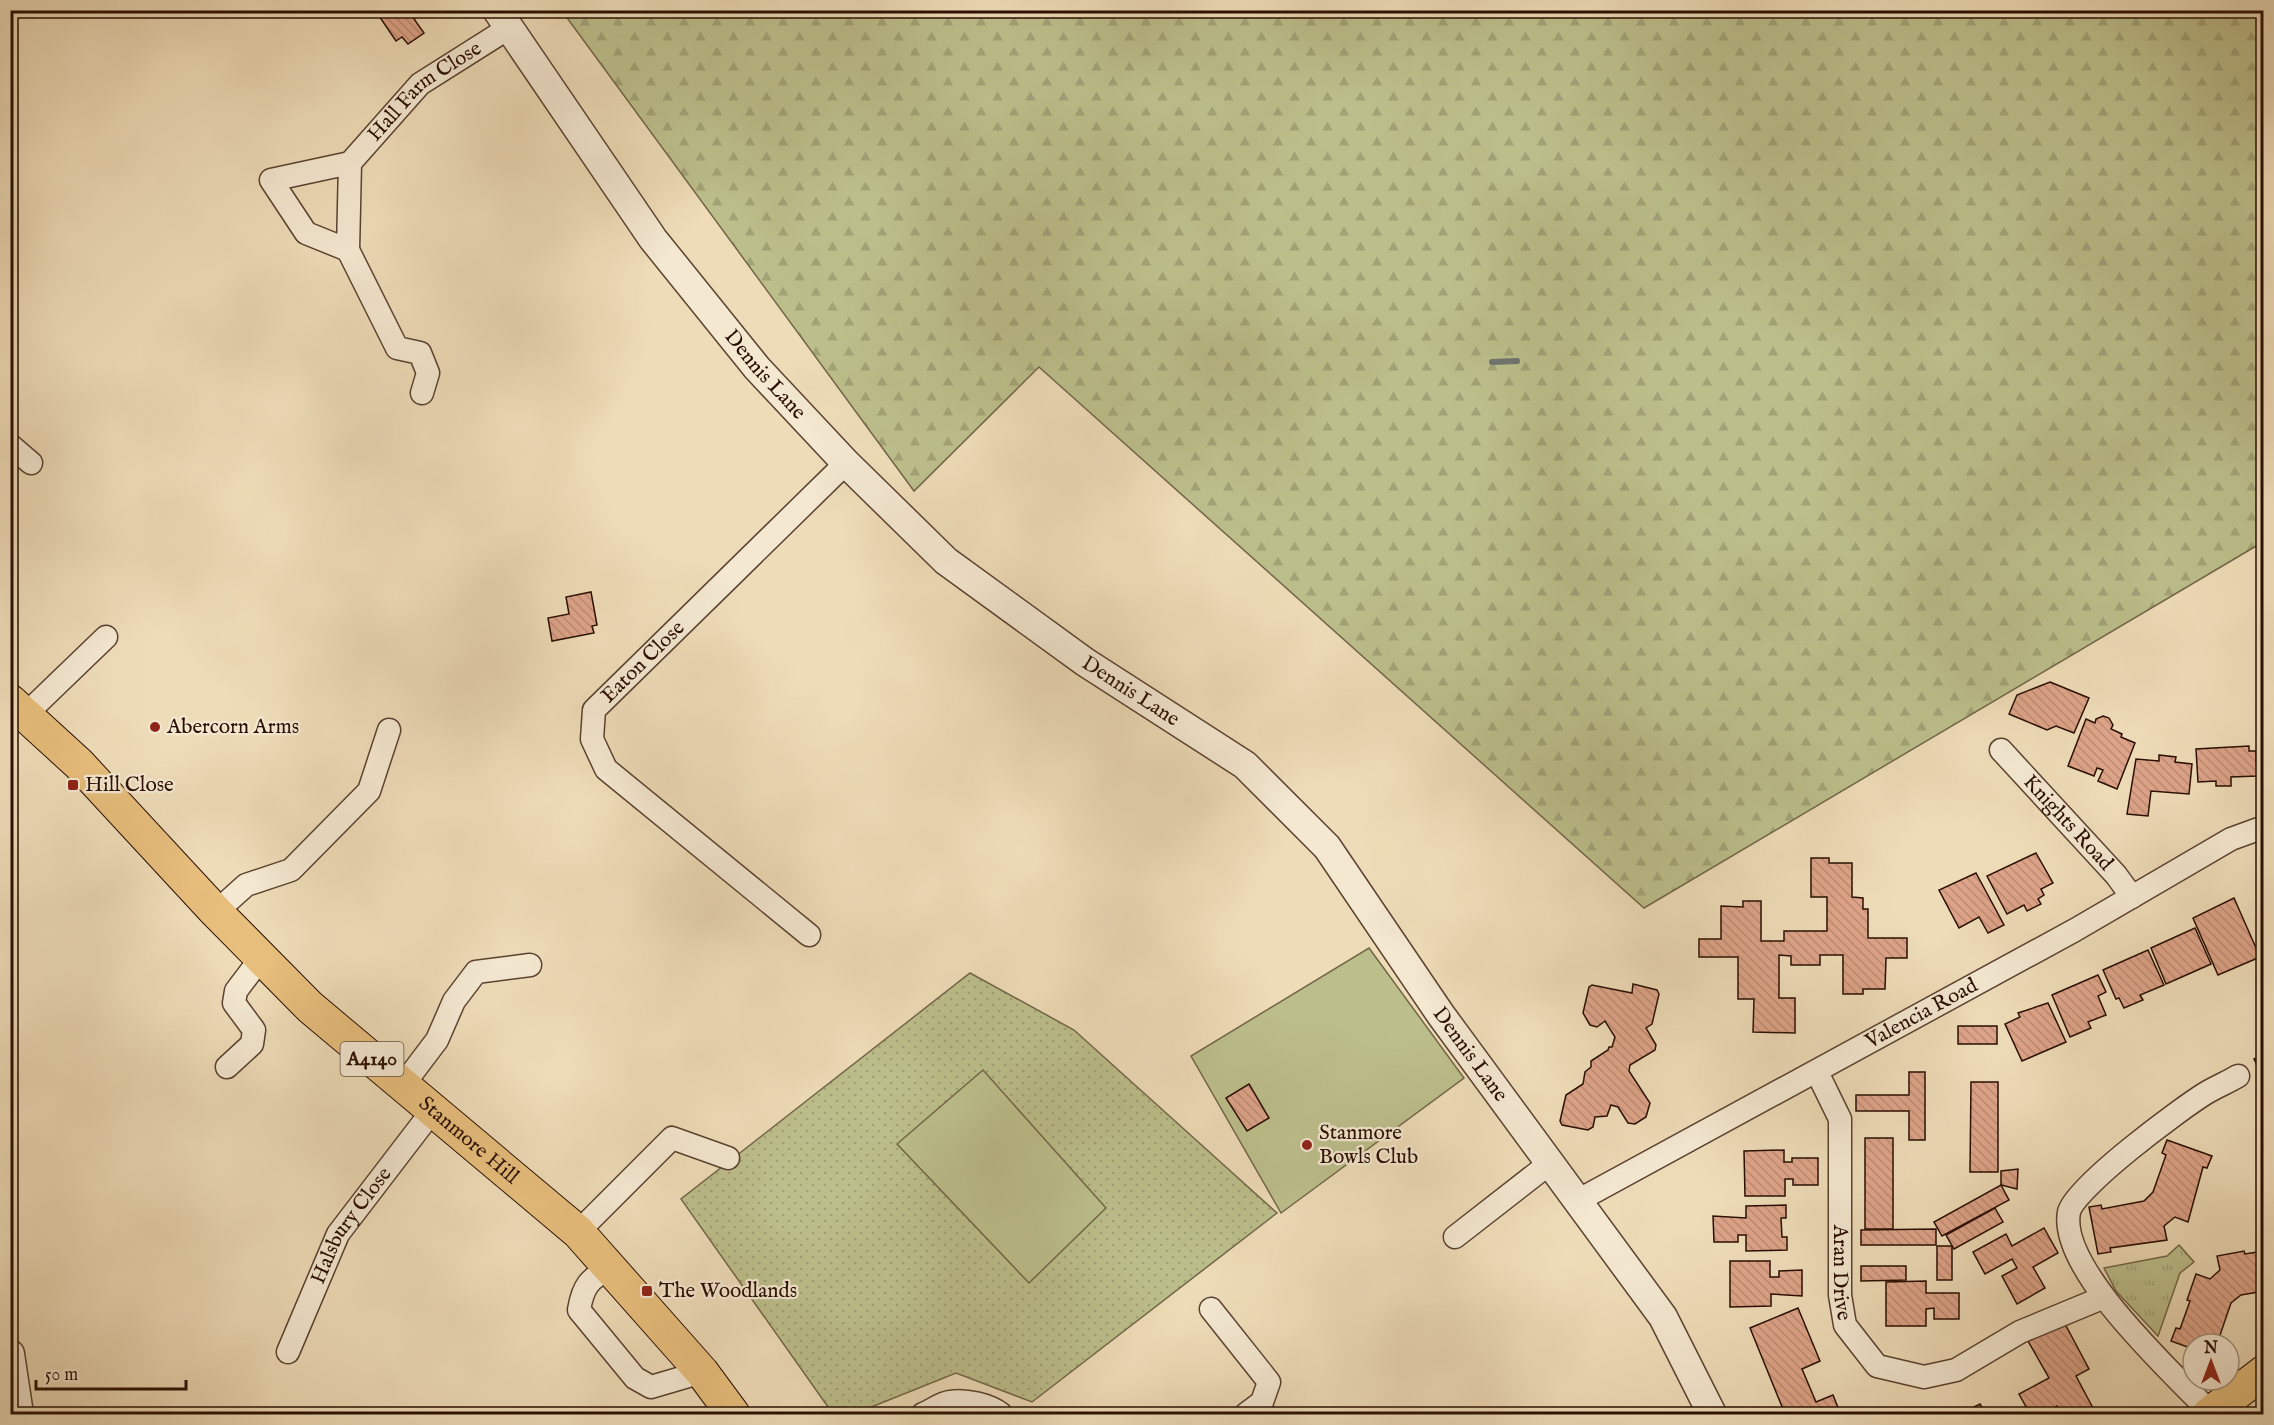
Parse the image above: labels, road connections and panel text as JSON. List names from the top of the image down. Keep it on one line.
{"streets":{"main road":["A4140","Stanmore Hill"],"street":["Hall Farm Close","Dennis Lane","Eaton Close","Knights Road","Valencia Road","Halsbury Close","Aran Drive"]},"crossings":[["Hall Farm Close","Dennis Lane"],["Dennis Lane","Eaton Close"],["Dennis Lane","Valencia Road"],["Knights Road","Valencia Road"],["Valencia Road","Aran Drive"],["Stanmore Hill","Halsbury Close"]],"places":{"other":["Abercorn Arms","Stanmore Bowls Club"],"transit":["Hill Close","The Woodlands"]},"scale_bar":"50 m","north":"top"}
